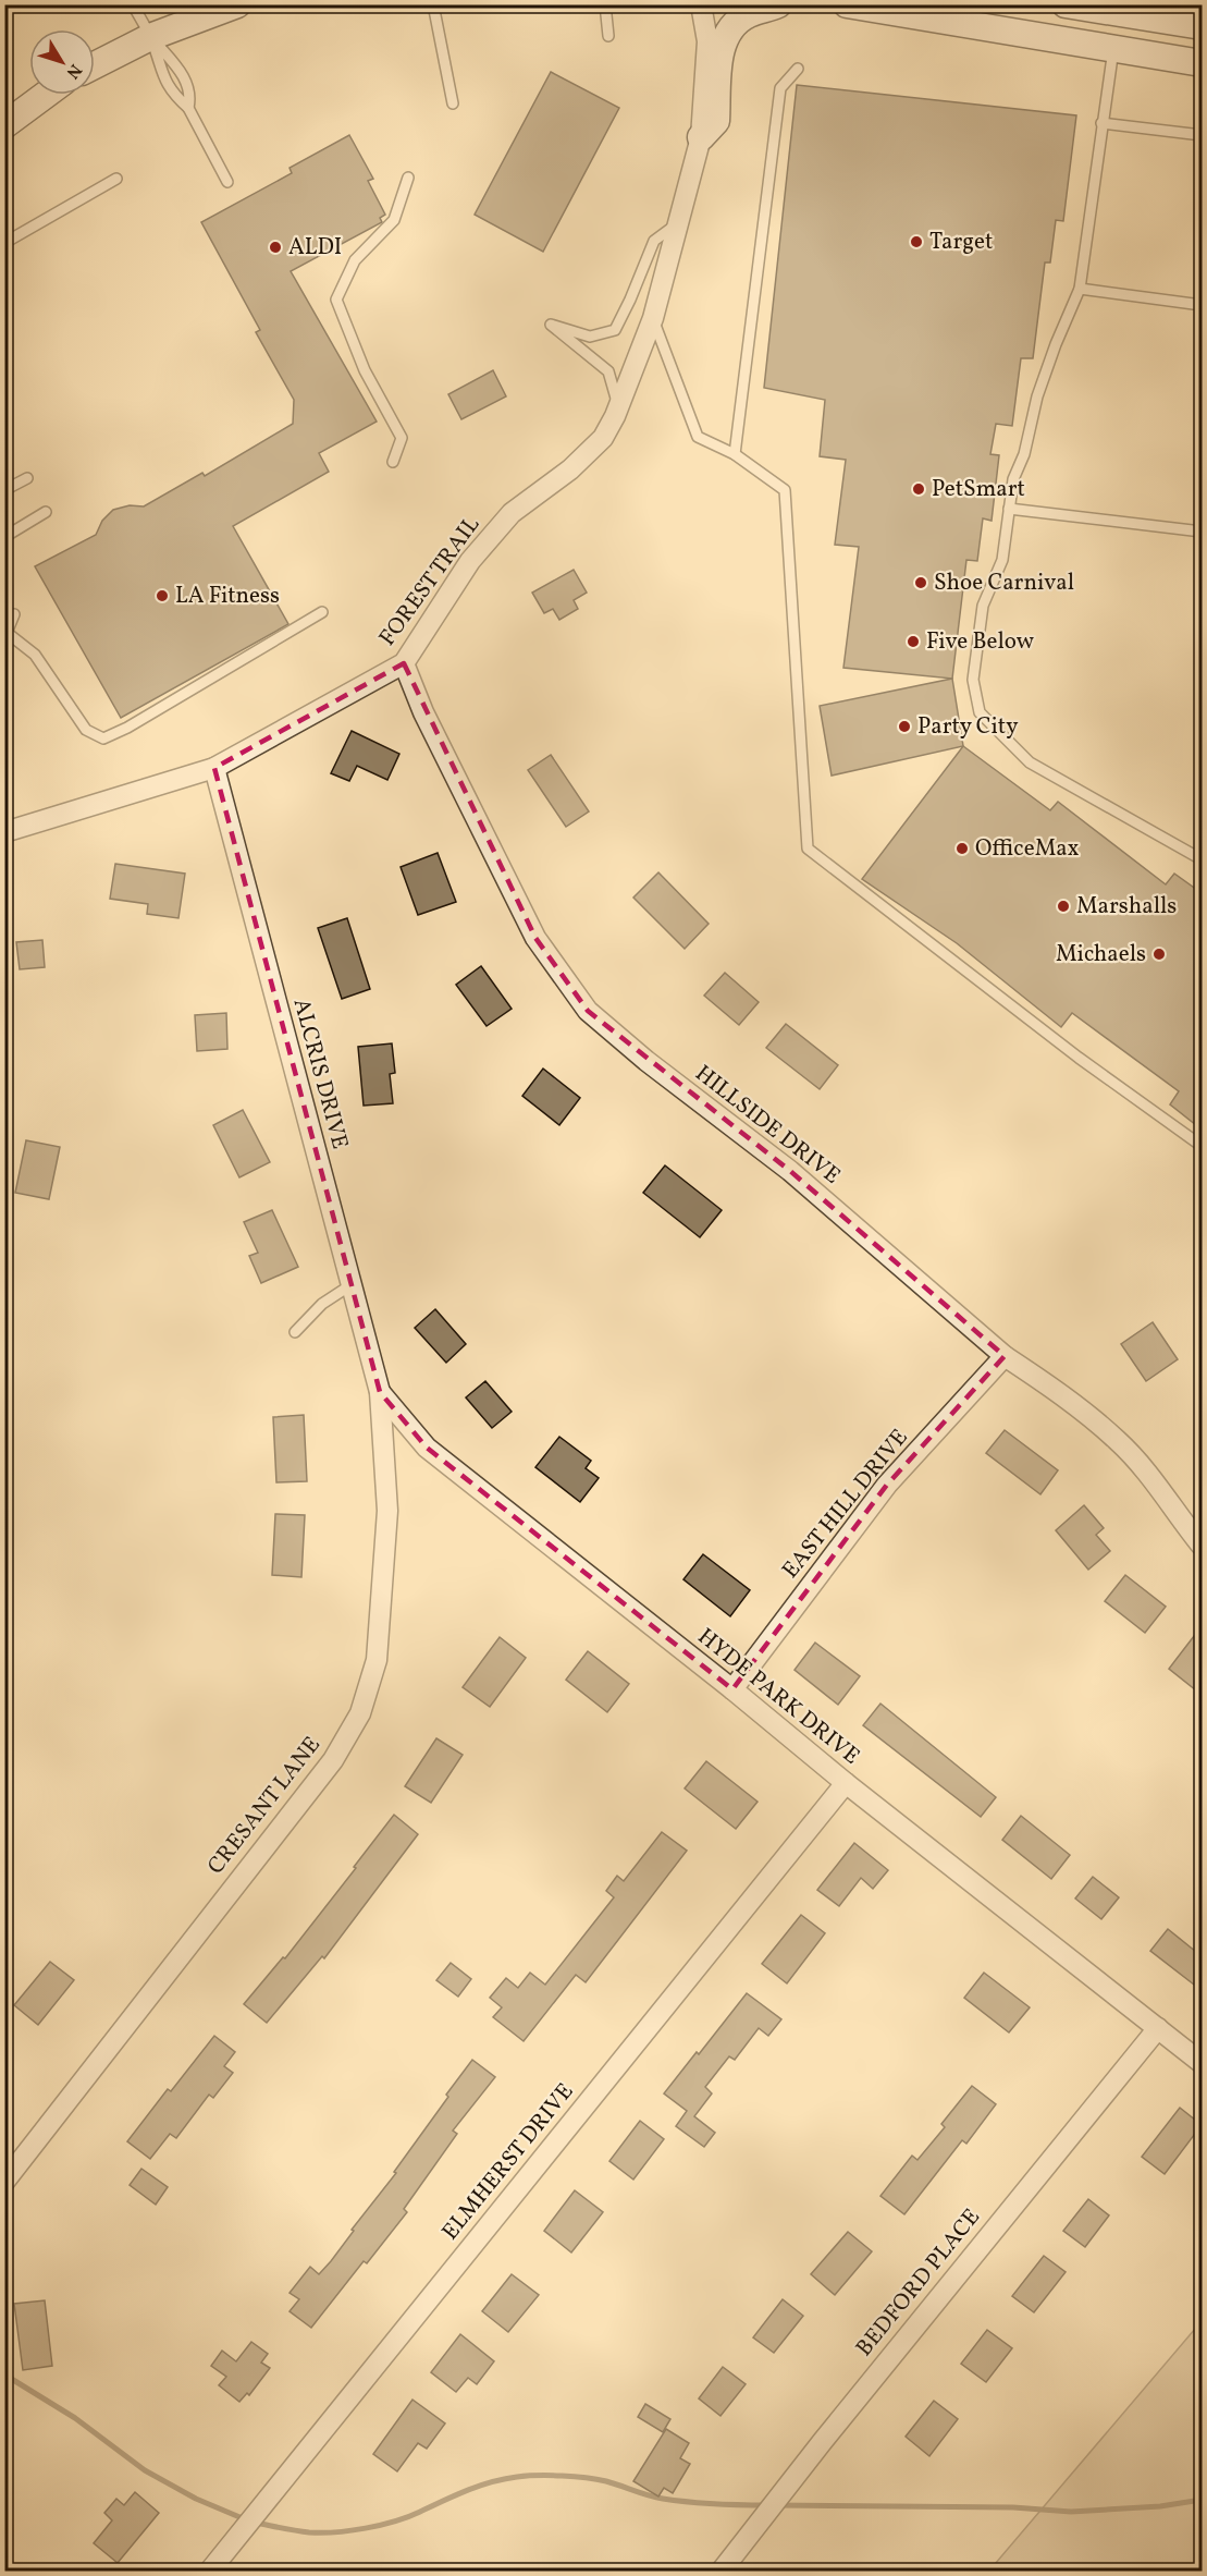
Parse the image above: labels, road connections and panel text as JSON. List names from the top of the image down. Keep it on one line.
{"streets":{"street":["FOREST TRAIL","ALCRIS DRIVE","HILLSIDE DRIVE","EAST HILL DRIVE","HYDE PARK DRIVE","CRESANT LANE","ELMHERST DRIVE","BEDFORD PLACE"]},"crossings":[["FOREST TRAIL","ALCRIS DRIVE"],["FOREST TRAIL","HILLSIDE DRIVE"],["ALCRIS DRIVE","HYDE PARK DRIVE"],["ALCRIS DRIVE","CRESANT LANE"],["HILLSIDE DRIVE","EAST HILL DRIVE"],["EAST HILL DRIVE","HYDE PARK DRIVE"],["HYDE PARK DRIVE","CRESANT LANE"],["HYDE PARK DRIVE","ELMHERST DRIVE"],["HYDE PARK DRIVE","BEDFORD PLACE"]],"places":["Target","ALDI","PetSmart","Shoe Carnival","LA Fitness","Five Below","Party City","OfficeMax","Marshalls","Michaels"],"north":"bottom right"}
